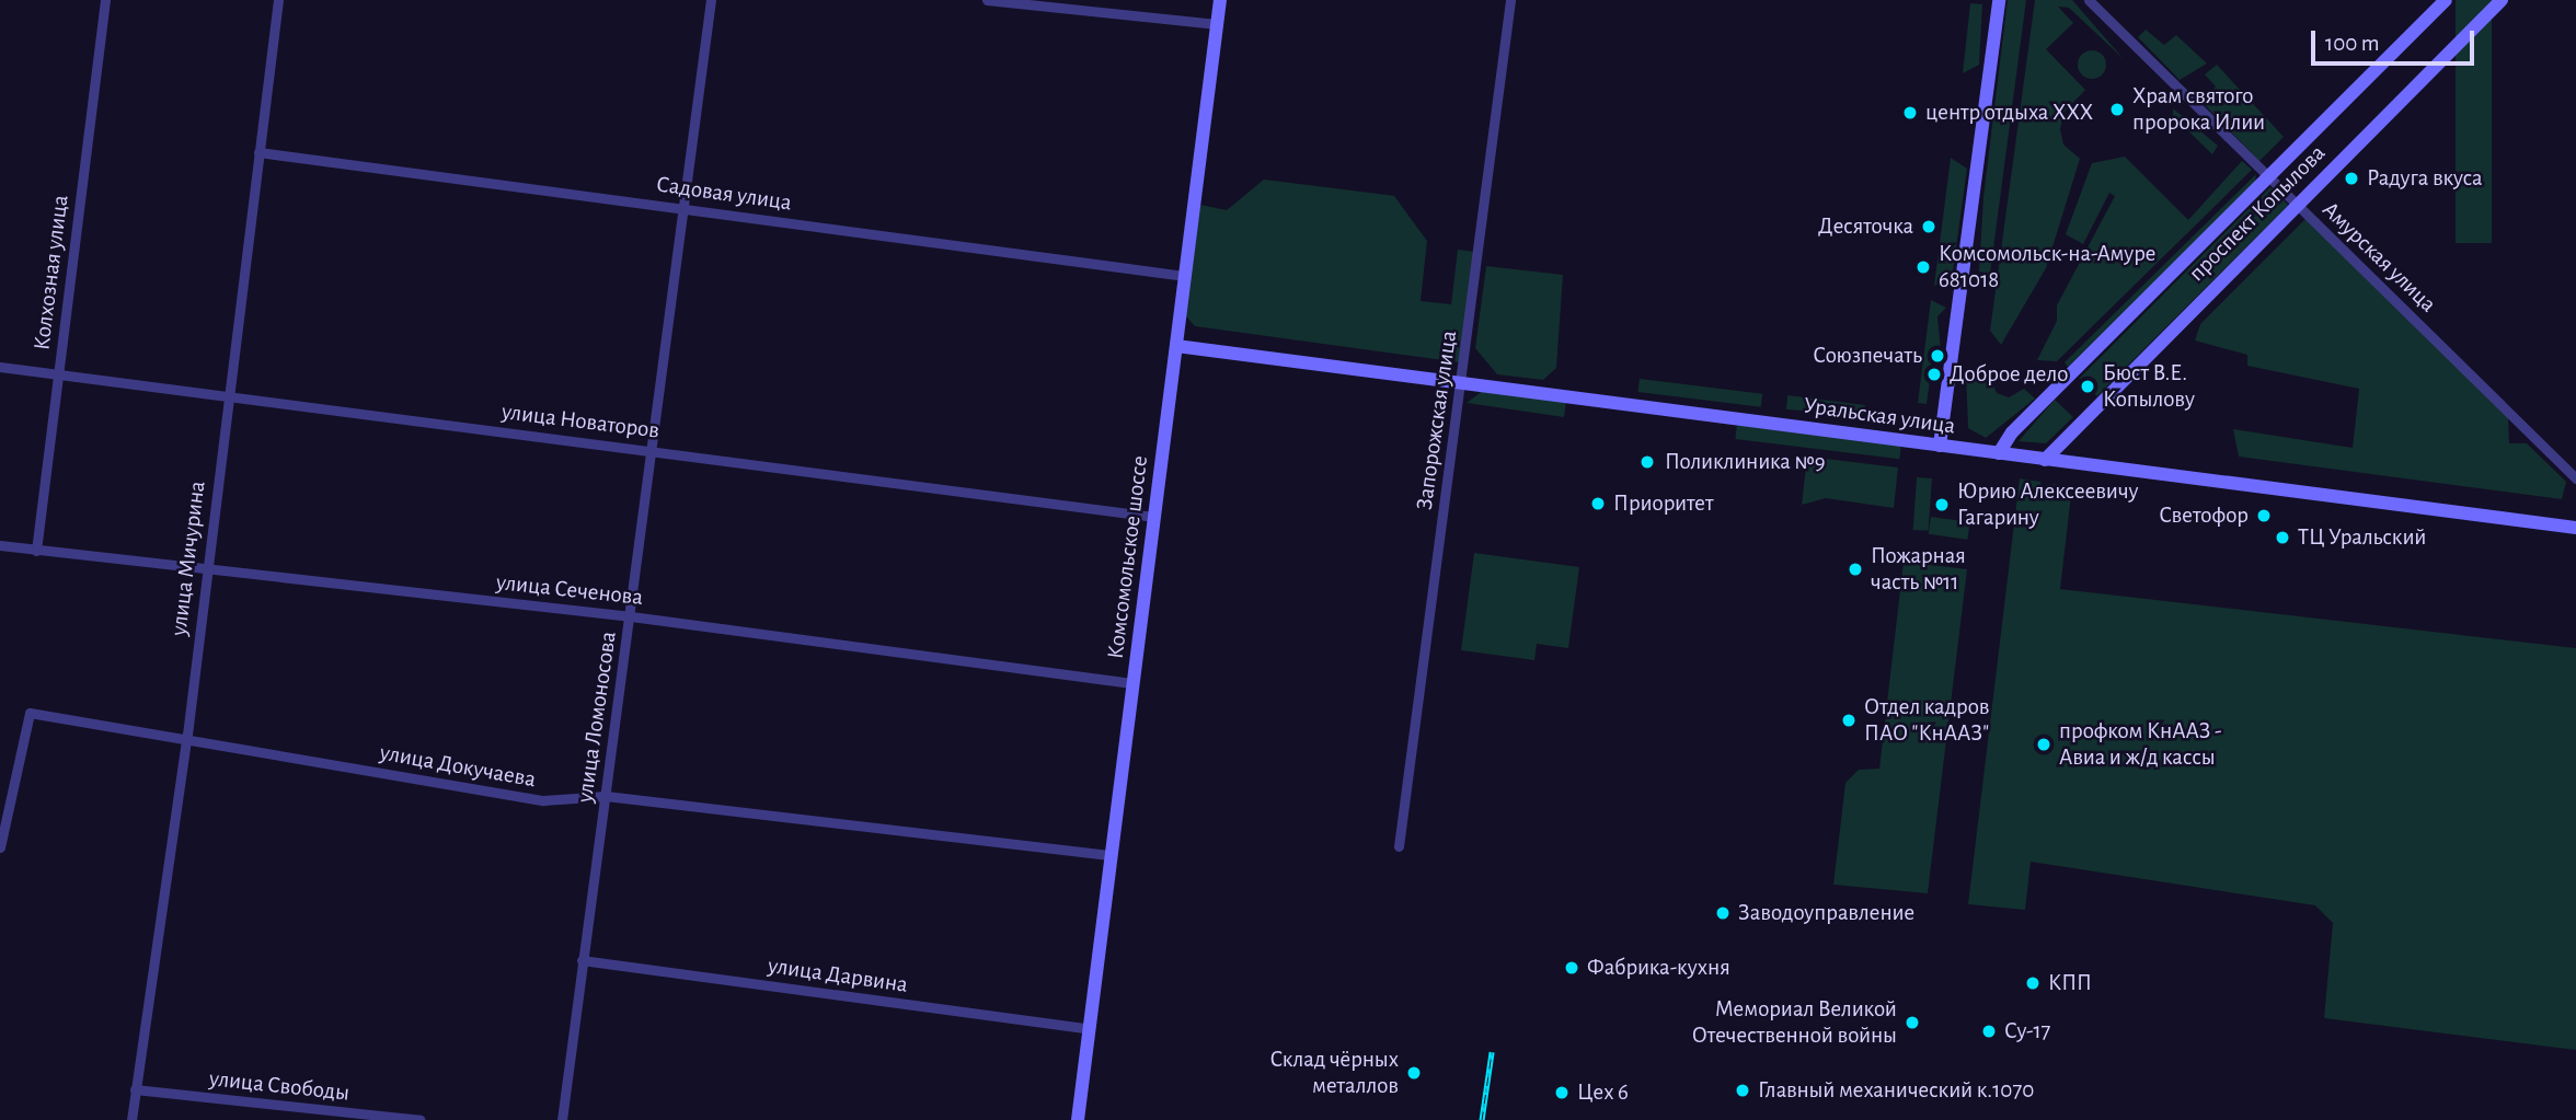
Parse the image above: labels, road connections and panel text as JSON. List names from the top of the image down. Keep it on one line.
{"streets":{"street":["Садовая улица","проспект Копылова","Амурская улица","Колхозная улица","Уральская улица","Запорожская улица","улица Новаторов","Комсомольское шоссе","улица Мичурина","улица Сеченова","улица Ломоносова","улица Докучаева","улица Дарвина","улица Свободы"]},"crossings":[["Садовая улица","Комсомольское шоссе"],["Садовая улица","улица Мичурина"],["Садовая улица","улица Ломоносова"],["проспект Копылова","Амурская улица"],["проспект Копылова","Уральская улица"],["Колхозная улица","улица Новаторов"],["Колхозная улица","улица Сеченова"],["Уральская улица","Запорожская улица"],["Уральская улица","Комсомольское шоссе"],["улица Новаторов","Комсомольское шоссе"],["улица Новаторов","улица Мичурина"],["улица Новаторов","улица Ломоносова"],["Комсомольское шоссе","улица Сеченова"],["Комсомольское шоссе","улица Докучаева"],["Комсомольское шоссе","улица Дарвина"],["улица Мичурина","улица Сеченова"],["улица Мичурина","улица Докучаева"],["улица Мичурина","улица Свободы"],["улица Сеченова","улица Ломоносова"],["улица Ломоносова","улица Докучаева"],["улица Ломоносова","улица Дарвина"]],"places":["Храм святого пророка Илии","центр отдыха ХХХ","Радуга вкуса","Десяточка","Комсомольск-на-Амуре 681018","Союзпечать","Доброе дело","Бюст В.Е. Копылову","Поликлиника №9","Приоритет","Юрию Алексеевичу Гагарину","Светофор","ТЦ Уральский","Пожарная часть №11","Отдел кадров ПАО \"КнААЗ\"","профком КнААЗ - Авиа и ж/д кассы","Заводоуправление","Фабрика-кухня","КПП","Мемориал Великой Отечественной войны","Су-17","Склад чёрных металлов","Главный механический к.1070","Цех 6"],"scale_bar":"100 m"}
